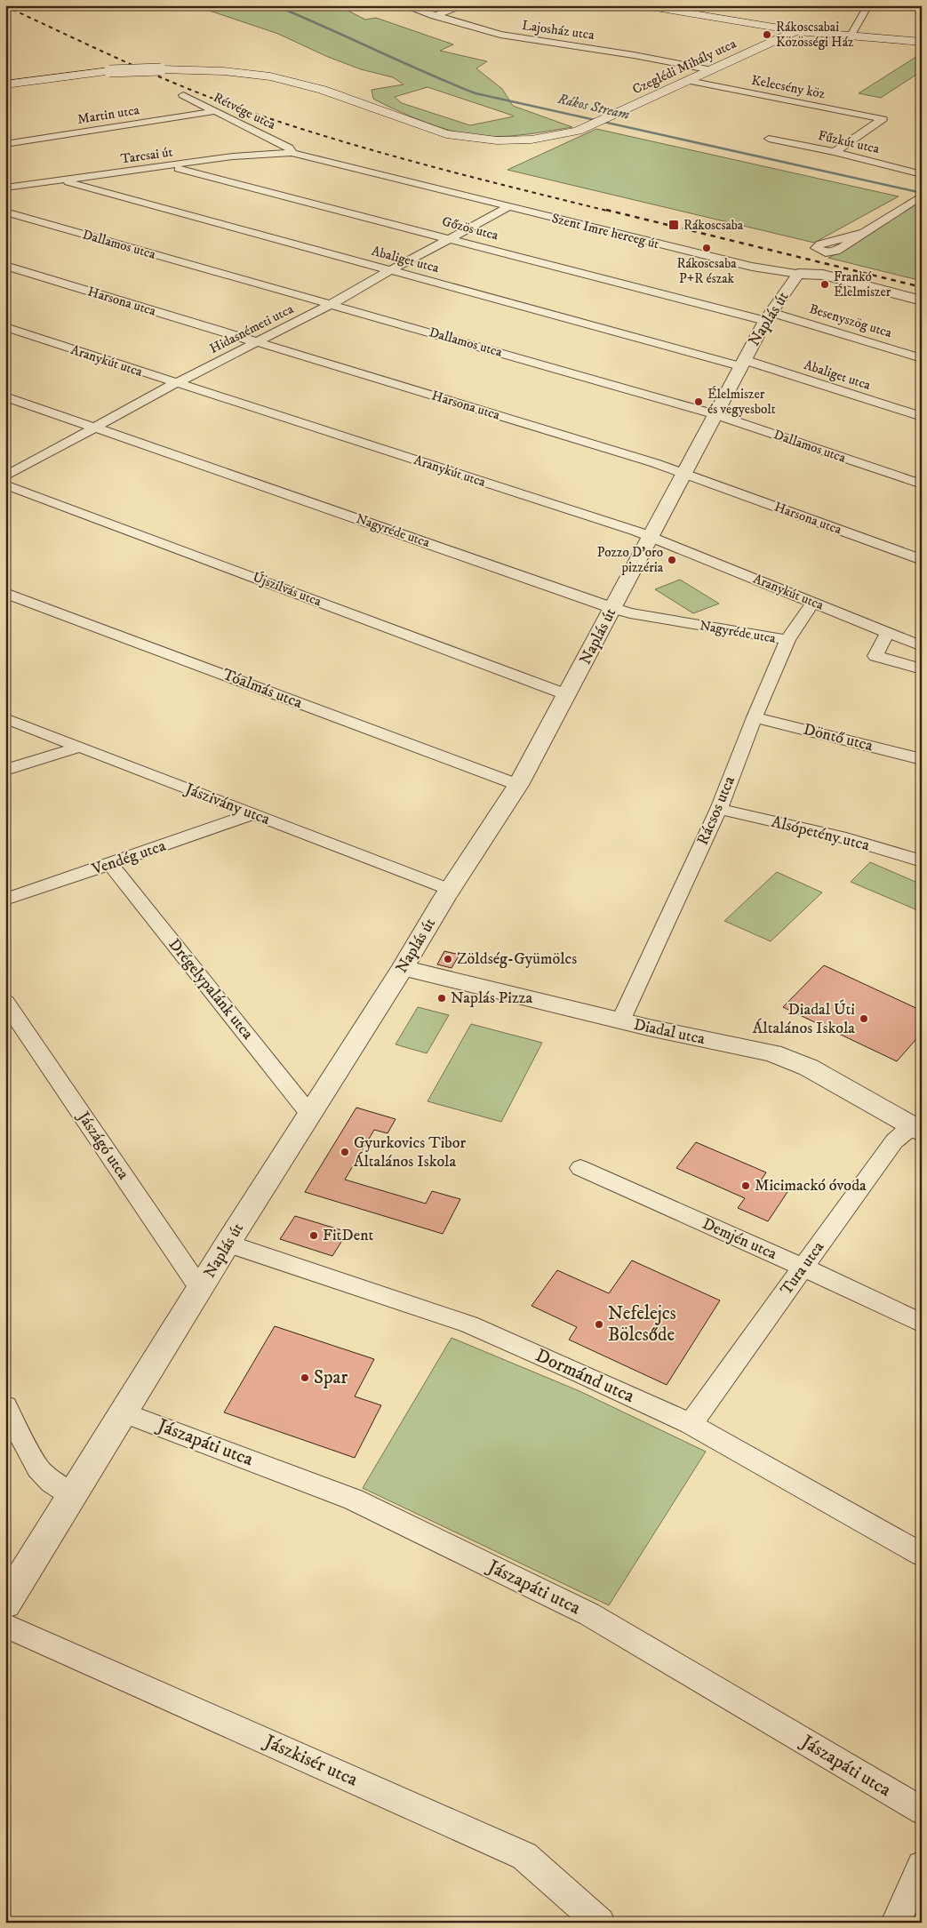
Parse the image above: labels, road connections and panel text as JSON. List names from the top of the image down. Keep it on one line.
{"streets":{"main road":["Czeglédi Mihály utca"],"street":["Lajosház utca","Kelecsény köz","Rétvége utca","Martin utca","Fűzkút utca","Tarcsai út","Gőzös utca","Szent Imre herceg út","Dallamos utca","Abaliget utca","Harsona utca","Naplás út","Besenyszög utca","Hidasnémeti utca","Aranykút utca","Nagyréde utca","Újszilvás utca","Tóalmás utca","Döntő utca","Jászivány utca","Rácsos utca","Alsópetény utca","Vendég utca","Drégelypalánk utca","Diadal utca","Jászágó utca","Demjén utca","Tura utca","Dormánd utca","Jászapáti utca","Jászkisér utca"]},"crossings":[["Lajosház utca","Czeglédi Mihály utca"],["Czeglédi Mihály utca","Kelecsény köz"],["Kelecsény köz","Fűzkút utca"],["Rétvége utca","Martin utca"],["Rétvége utca","Tarcsai út"],["Rétvége utca","Szent Imre herceg út"],["Tarcsai út","Gőzös utca"],["Tarcsai út","Szent Imre herceg út"],["Tarcsai út","Abaliget utca"],["Gőzös utca","Naplás út"],["Gőzös utca","Besenyszög utca"],["Gőzös utca","Hidasnémeti utca"],["Szent Imre herceg út","Naplás út"],["Szent Imre herceg út","Hidasnémeti utca"],["Dallamos utca","Naplás út"],["Dallamos utca","Hidasnémeti utca"],["Abaliget utca","Naplás út"],["Abaliget utca","Hidasnémeti utca"],["Harsona utca","Naplás út"],["Harsona utca","Hidasnémeti utca"],["Naplás út","Besenyszög utca"],["Naplás út","Aranykút utca"],["Naplás út","Nagyréde utca"],["Naplás út","Újszilvás utca"],["Naplás út","Tóalmás utca"],["Naplás út","Jászivány utca"],["Naplás út","Drégelypalánk utca"],["Naplás út","Diadal utca"],["Naplás út","Jászágó utca"],["Naplás út","Dormánd utca"],["Naplás út","Jászapáti utca"],["Hidasnémeti utca","Aranykút utca"],["Hidasnémeti utca","Nagyréde utca"],["Aranykút utca","Rácsos utca"],["Nagyréde utca","Rácsos utca"],["Döntő utca","Rácsos utca"],["Jászivány utca","Vendég utca"],["Rácsos utca","Alsópetény utca"],["Rácsos utca","Diadal utca"],["Vendég utca","Drégelypalánk utca"],["Diadal utca","Tura utca"],["Demjén utca","Tura utca"],["Tura utca","Dormánd utca"]],"water":["Rákos Stream"],"places":{"other":["Rákoscsabai Közösségi Ház","Rákoscsaba P+R észak","Frankó Élelmiszer","Élelmiszer és vegyesbolt","Pozzo D'oro pizzéria","Zöldség-Gyümölcs","Naplás Pizza","Diadal Úti Általános Iskola","Gyurkovics Tibor Általános Iskola","Micimackó óvoda","FitDent","Nefelejcs Bölcsőde","Spar"],"transit":["Rákoscsaba"]}}
